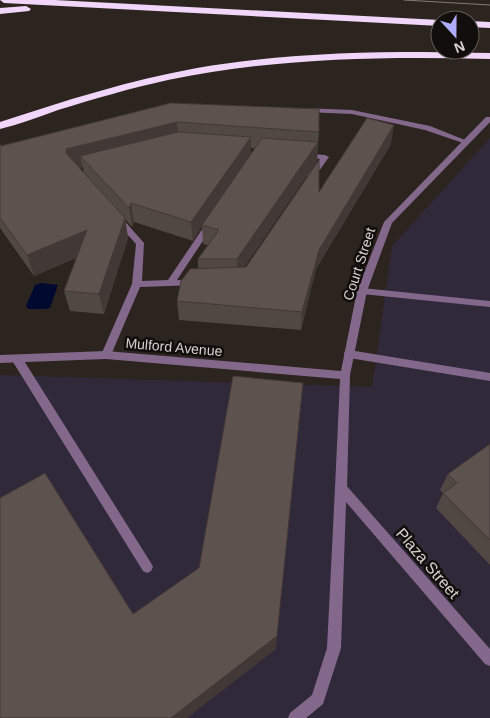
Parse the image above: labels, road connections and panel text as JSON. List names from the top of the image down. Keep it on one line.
{"streets":{"street":["Court Street","Mulford Avenue","Plaza Street"]},"crossings":[["Court Street","Mulford Avenue"],["Court Street","Plaza Street"]],"north":"bottom"}
